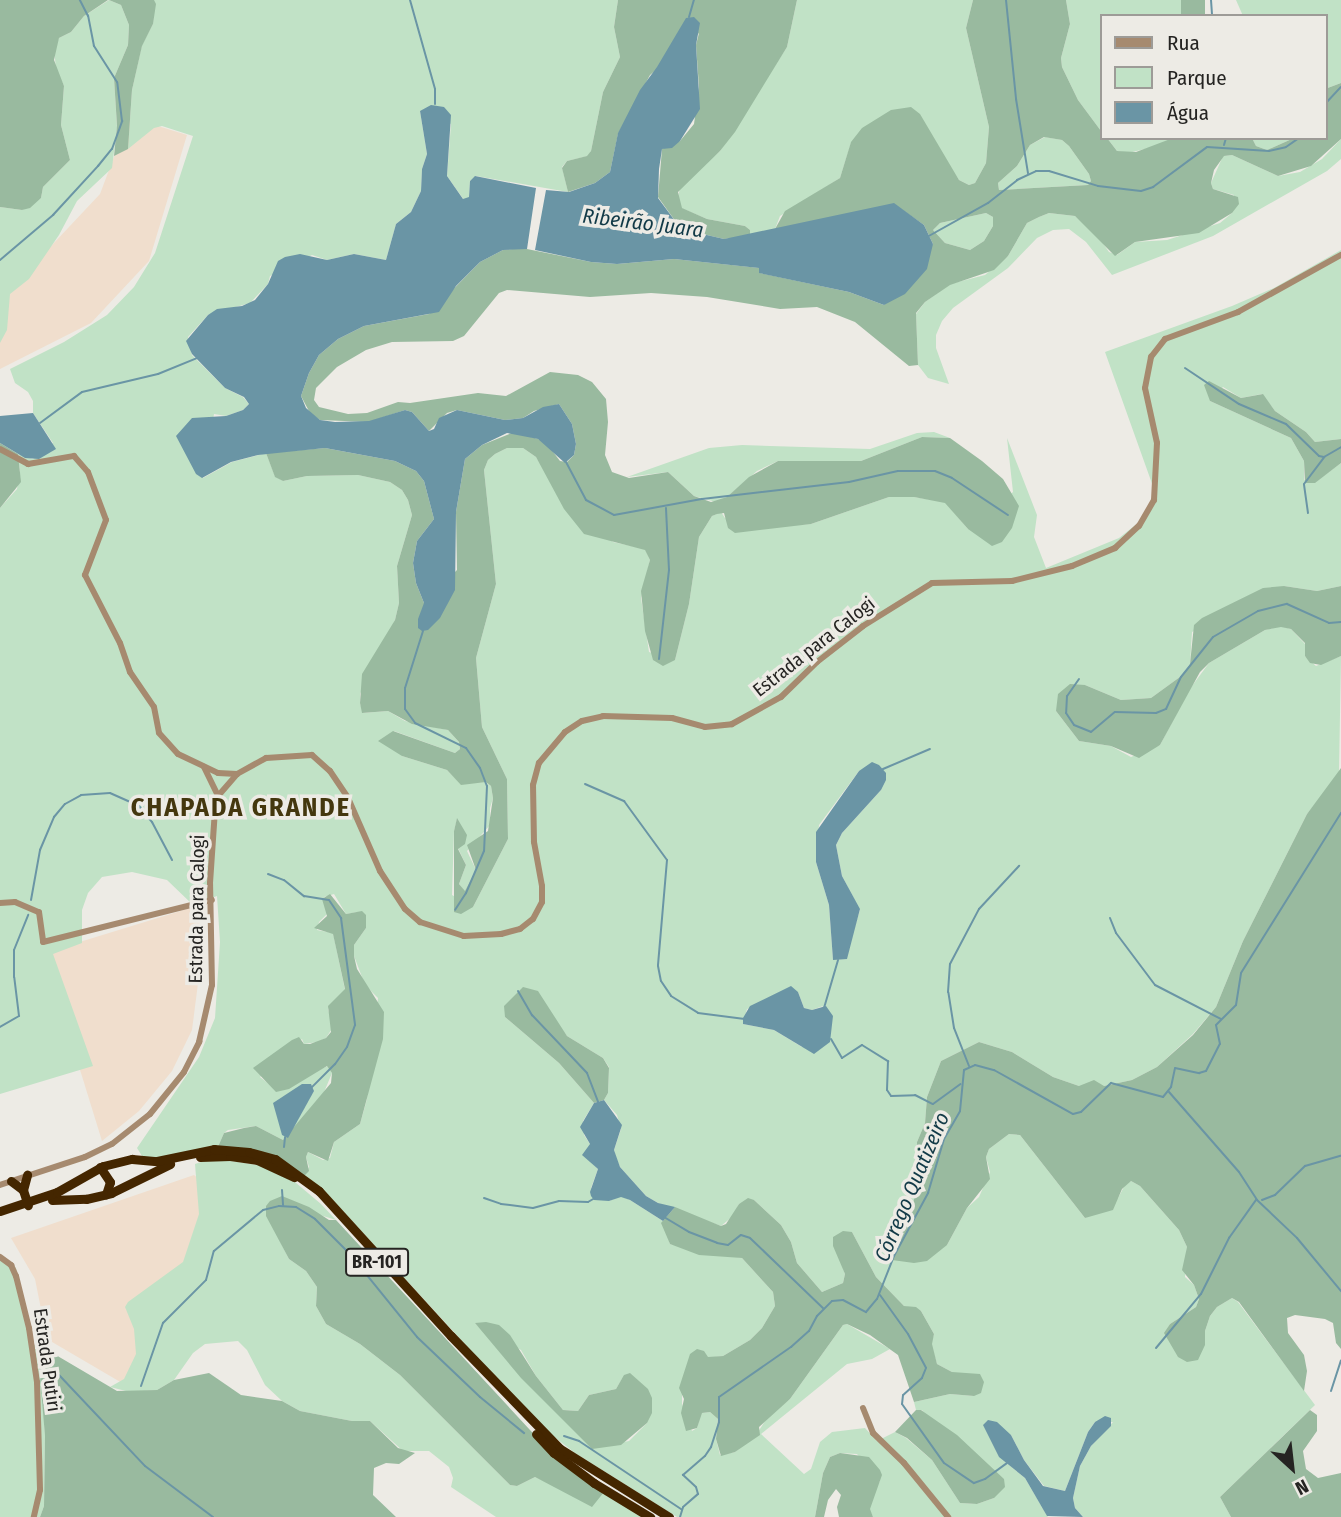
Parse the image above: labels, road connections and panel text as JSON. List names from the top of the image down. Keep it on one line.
{"streets":{"highway":["BR-101"],"street":["Estrada para Calogi","Estrada Putiri"]},"districts":["CHAPADA GRANDE"],"water":["Ribeirão Juara","Córrego Quatizeiro"],"legend":["Rua","Parque","Água"],"north":"bottom right"}
